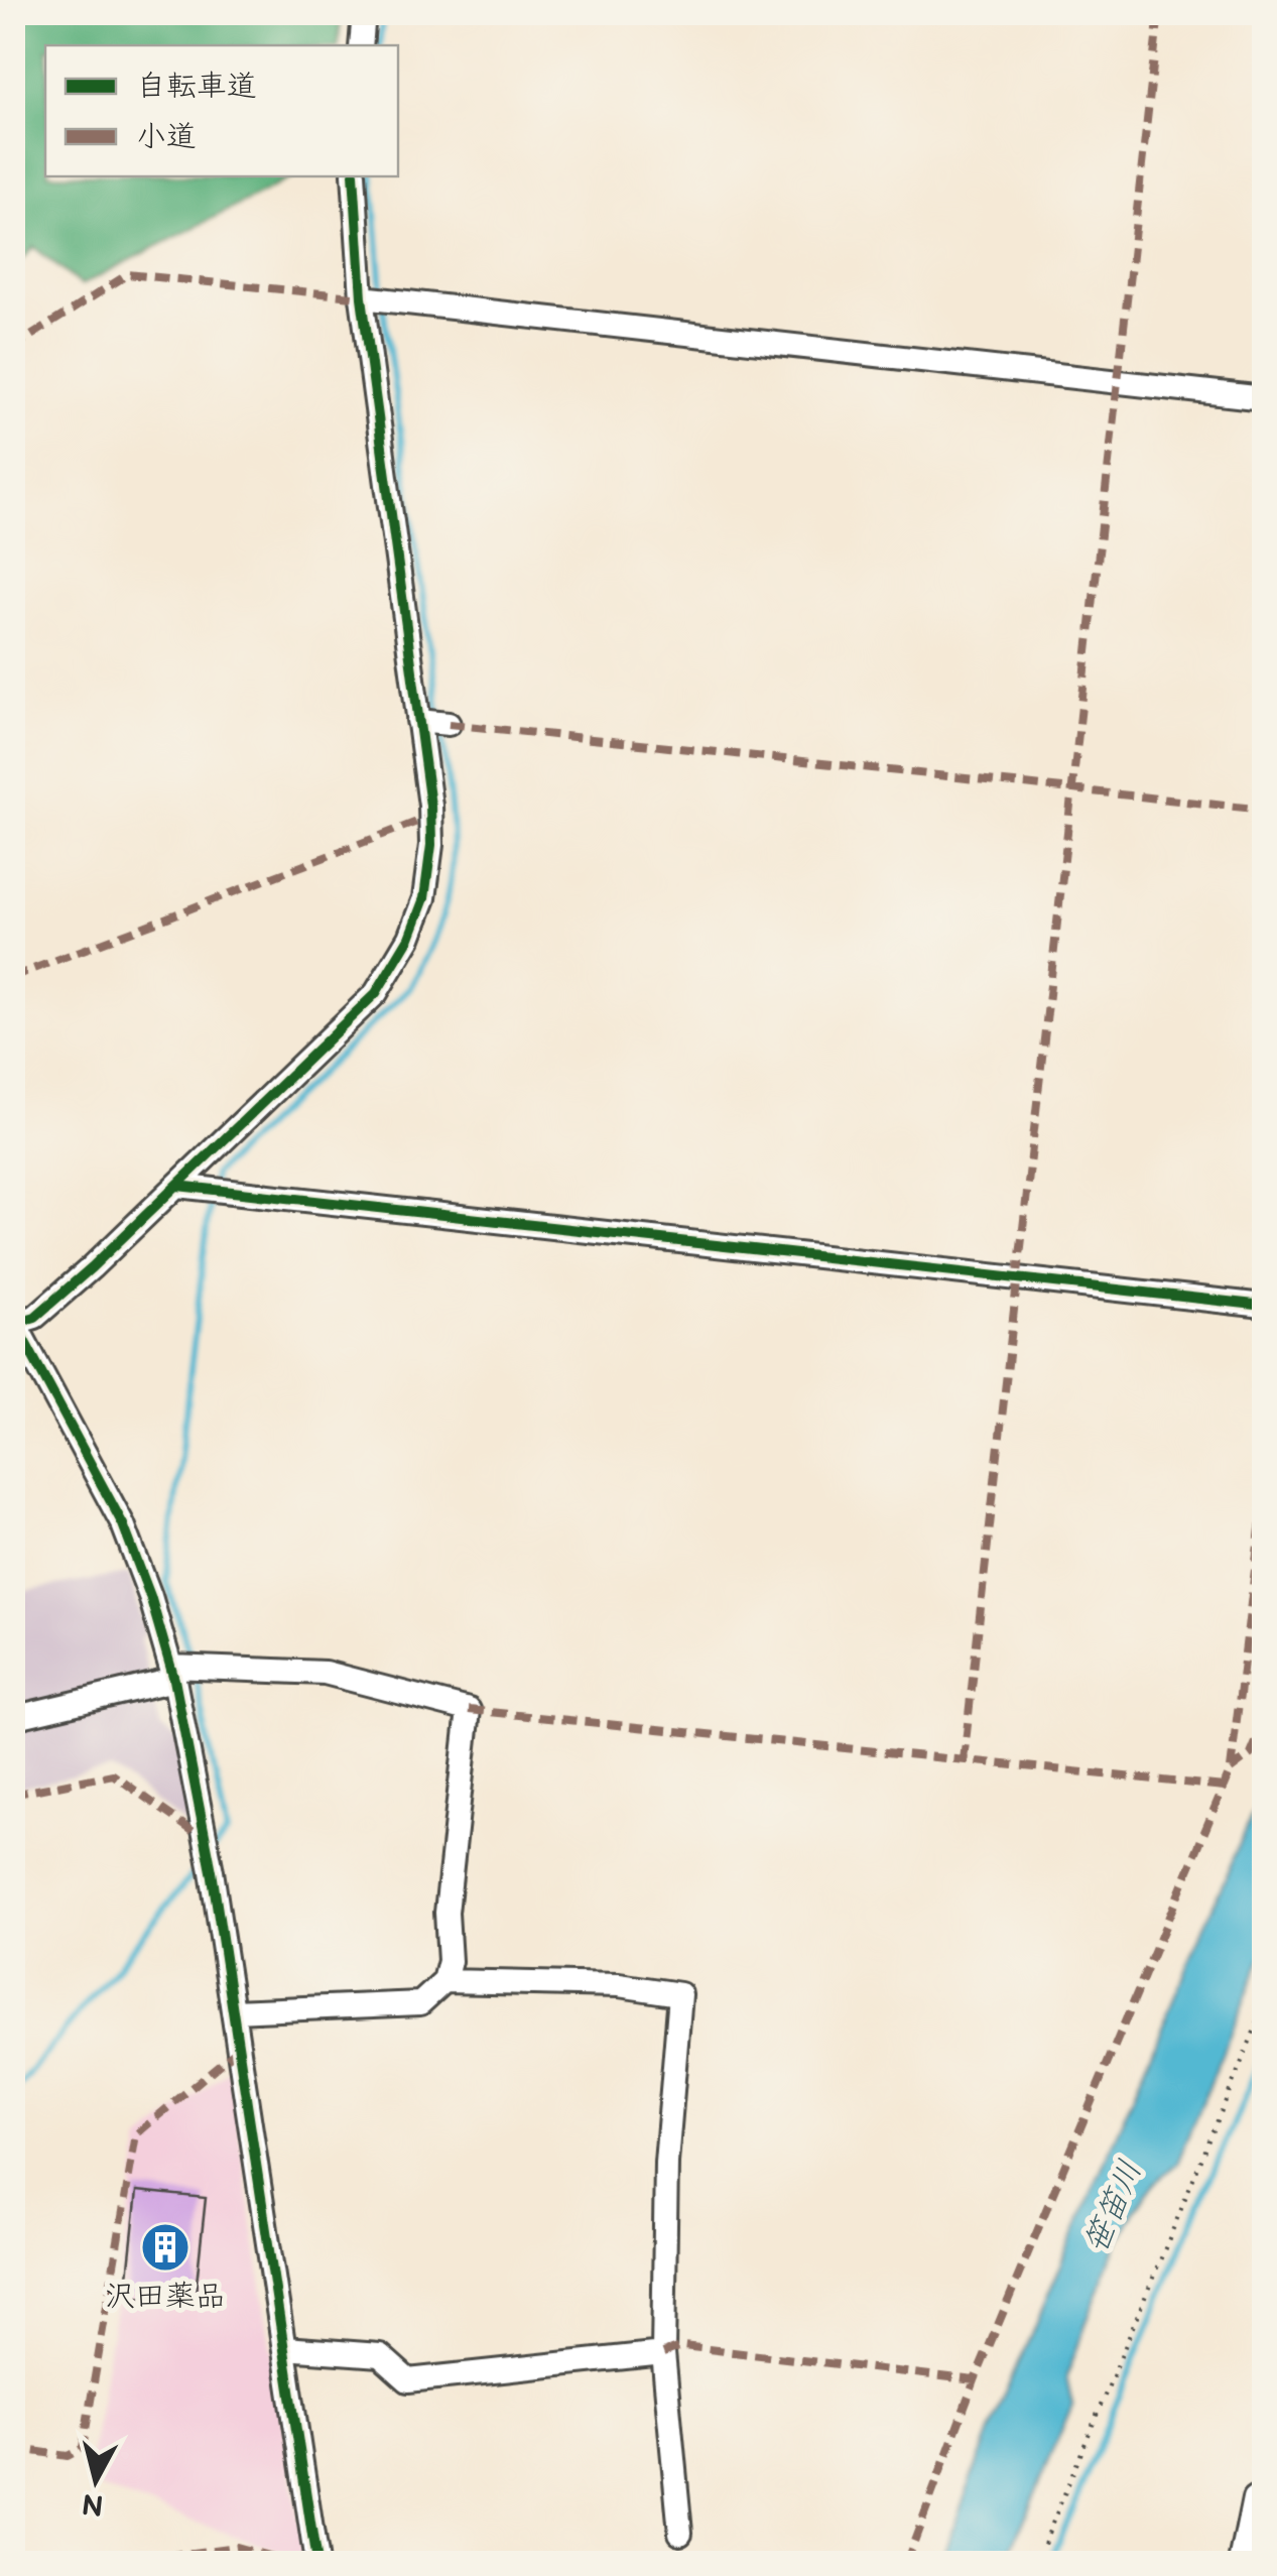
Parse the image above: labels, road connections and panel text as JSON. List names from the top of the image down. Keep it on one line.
{"water":["笹笛川"],"places":{"building":["沢田薬品"]},"legend":["自転車道","小道"],"north":"bottom"}
